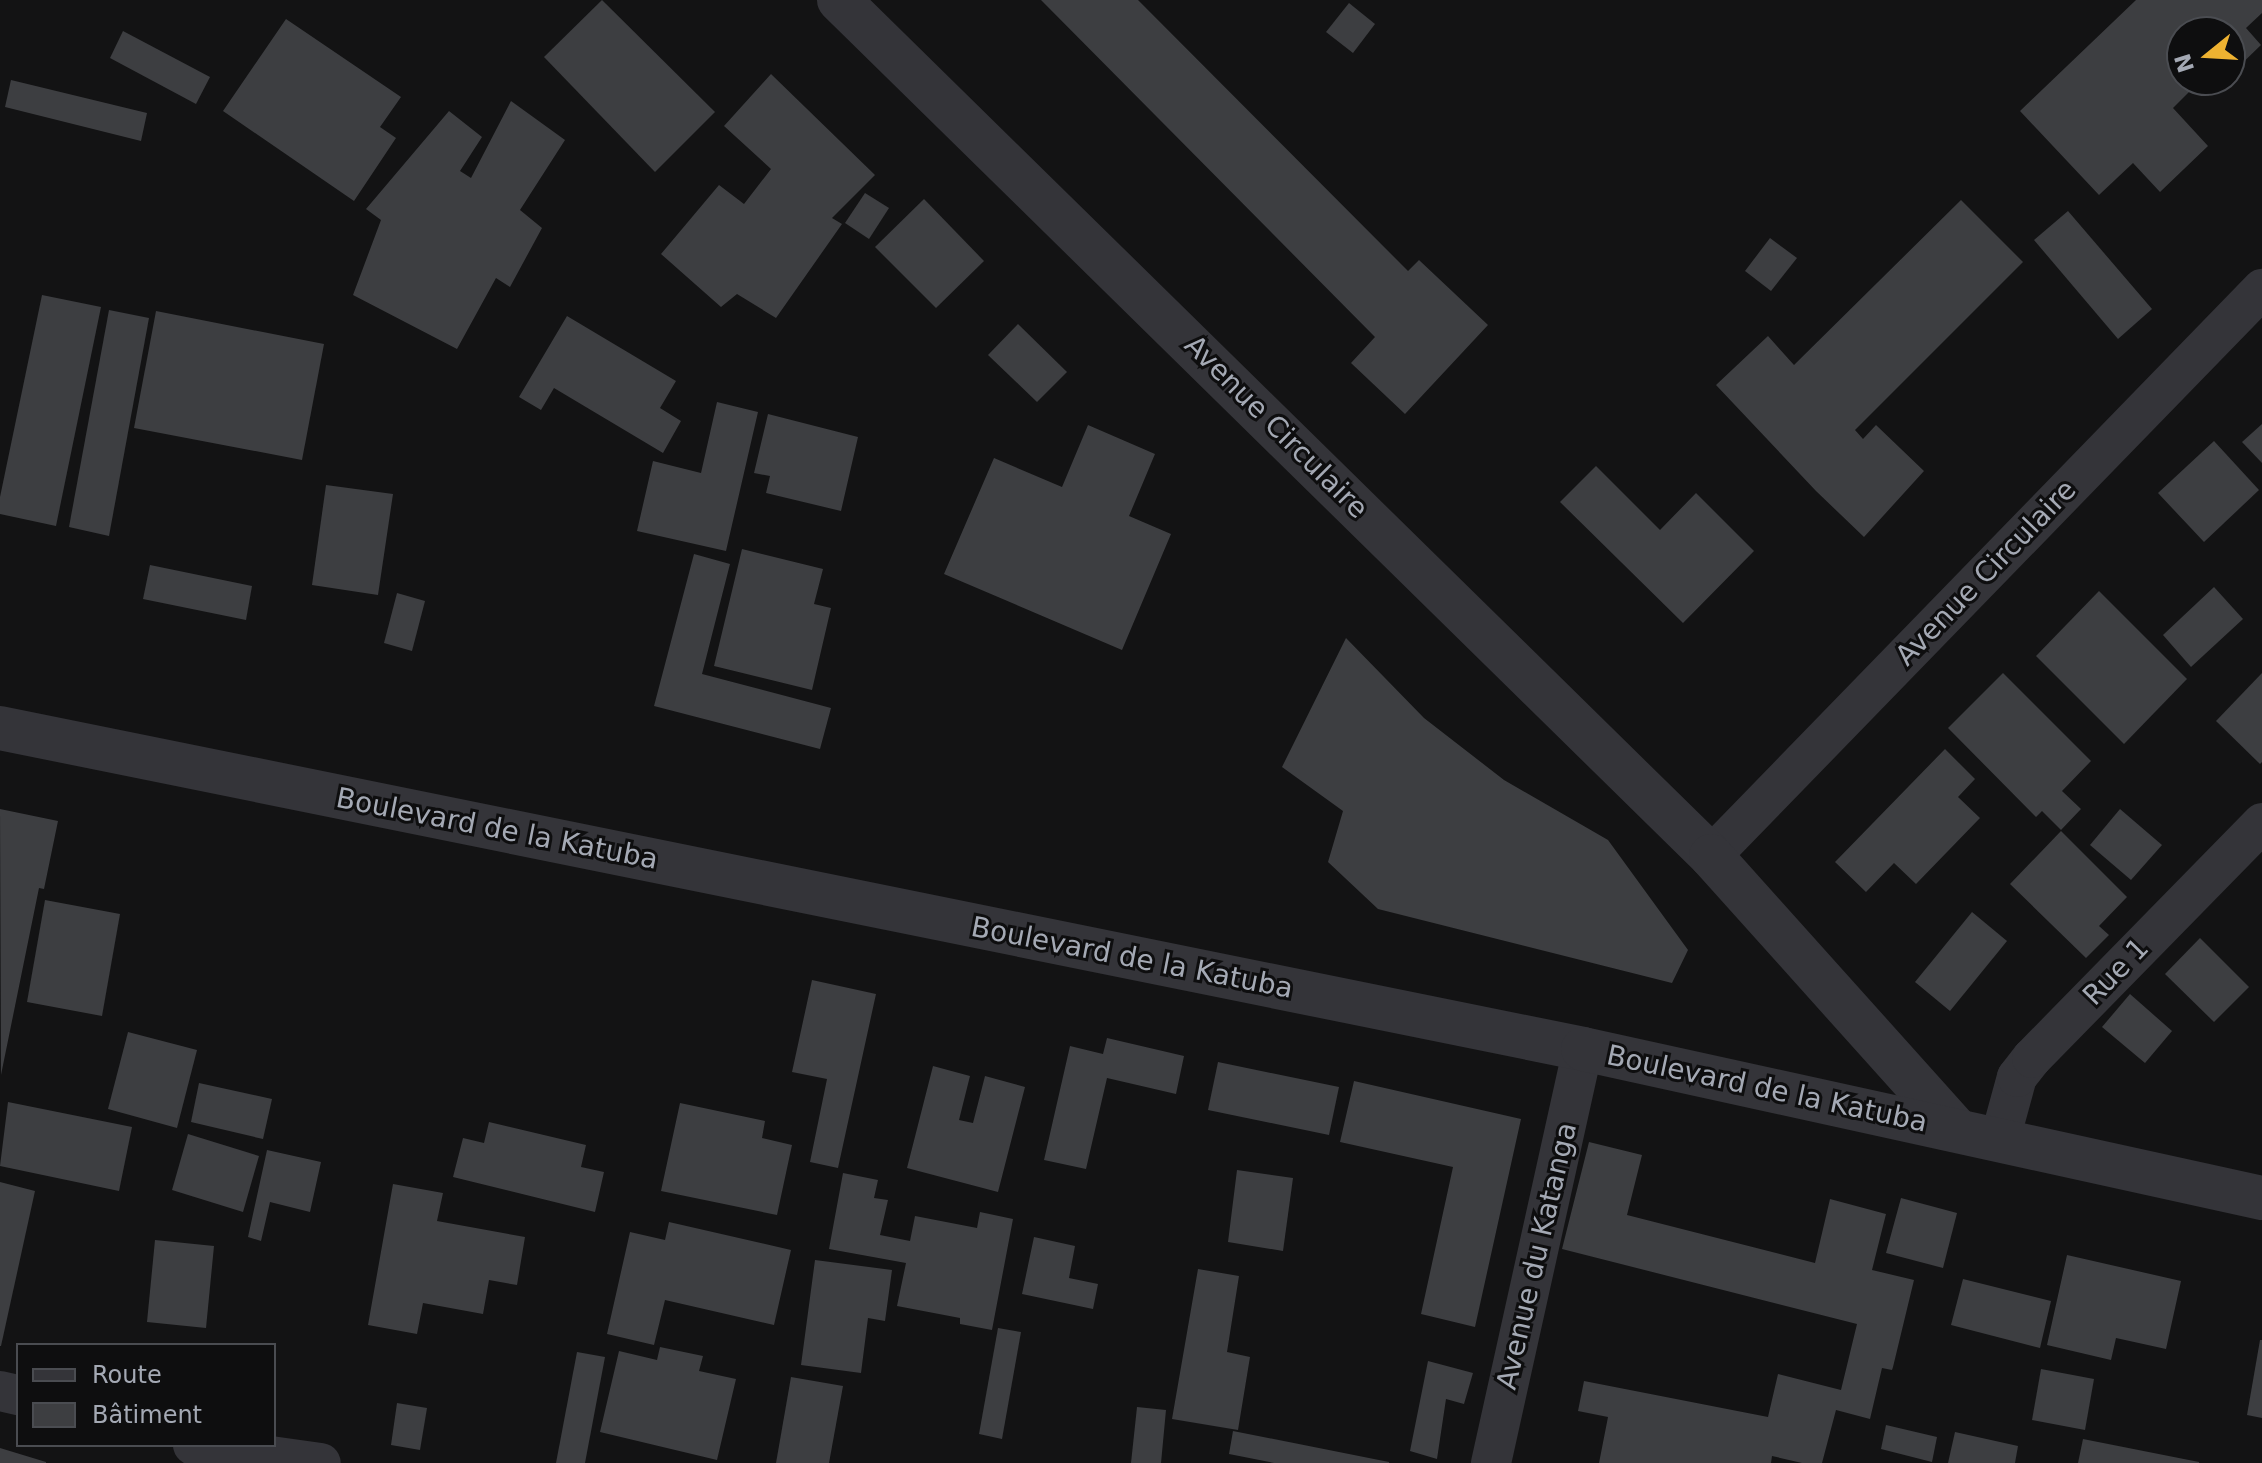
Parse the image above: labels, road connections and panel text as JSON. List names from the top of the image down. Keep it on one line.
{"streets":{"street":["Avenue Circulaire","Boulevard de la Katuba","Rue 1","Avenue du Katanga"]},"crossings":[["Avenue Circulaire","Boulevard de la Katuba"],["Boulevard de la Katuba","Rue 1"],["Boulevard de la Katuba","Avenue du Katanga"]],"legend":["Route","Bâtiment"],"north":"left"}
